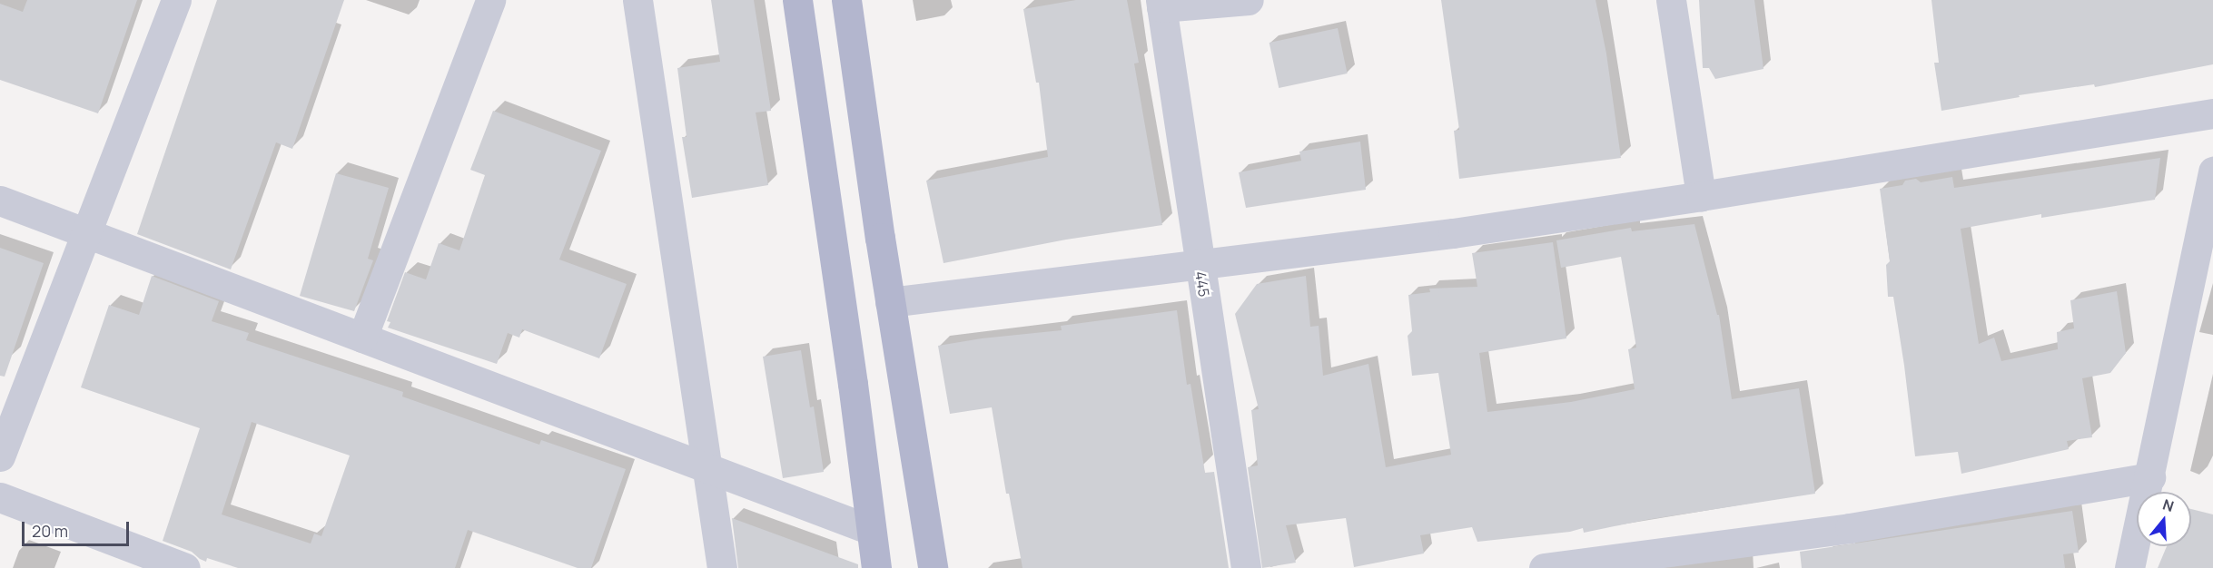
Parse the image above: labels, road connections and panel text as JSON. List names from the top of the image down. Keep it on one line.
{"streets":{"street":["445"]},"scale_bar":"20 m","north":"top"}
